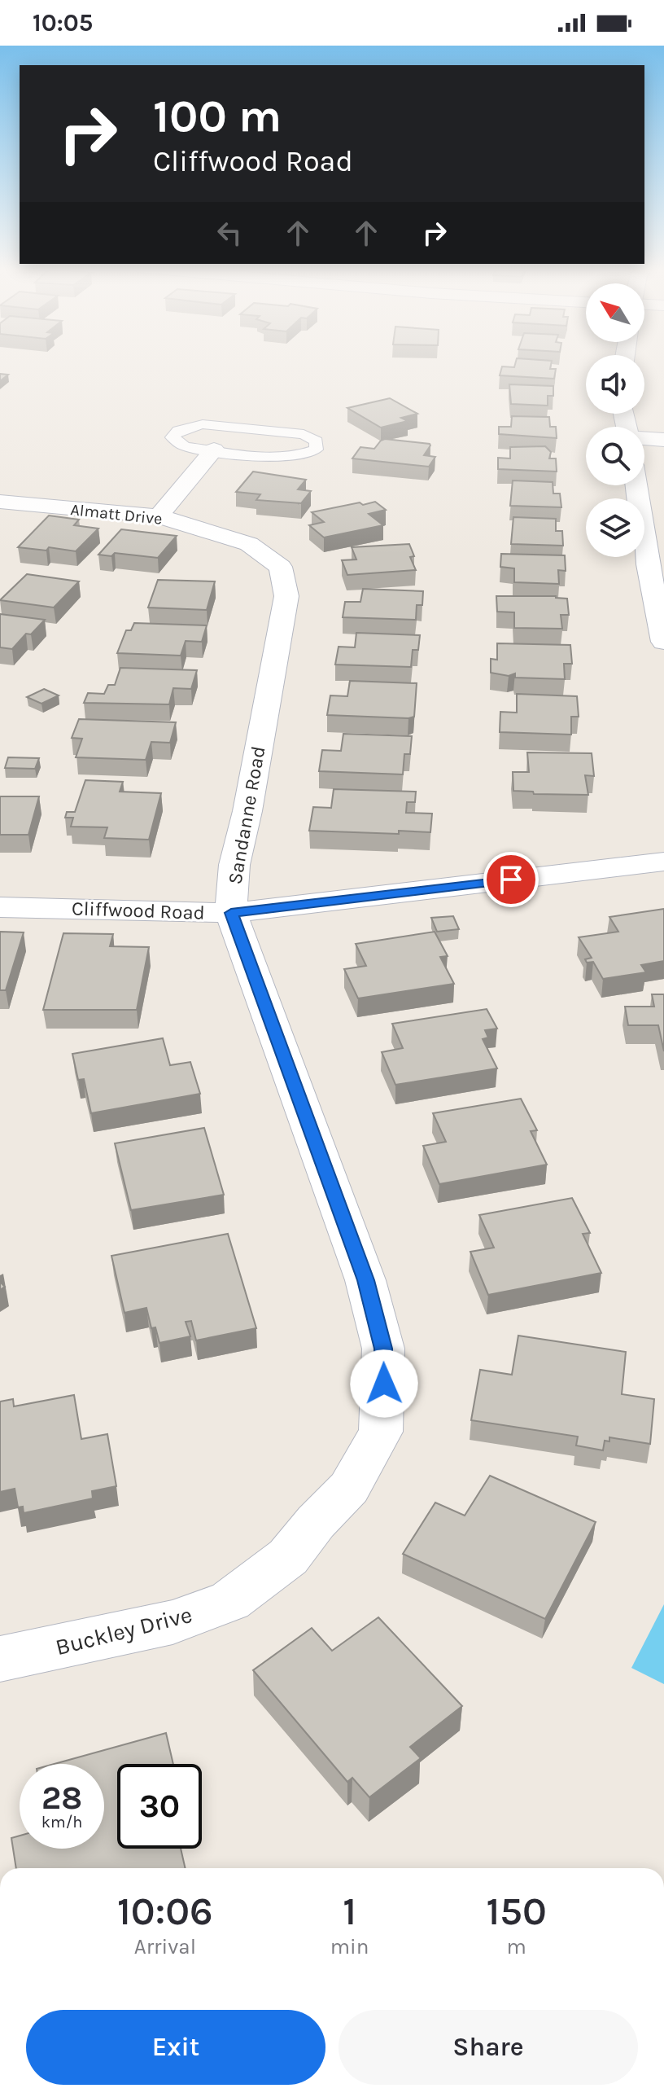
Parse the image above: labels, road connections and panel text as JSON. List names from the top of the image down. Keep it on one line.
{"streets":{"street":["Almatt Drive","Sandanne Road","Cliffwood Road","Buckley Drive"]},"crossings":[["Almatt Drive","Sandanne Road"],["Sandanne Road","Cliffwood Road"],["Sandanne Road","Buckley Drive"]],"north":"top left","page":{"status":"10:05","turn":["100 m","Cliffwood Road"],"speed":"28 km/h","limit":"30","eta":["10:06","Arrival","1","min","150","m"],"buttons":["Exit","Share"]}}
